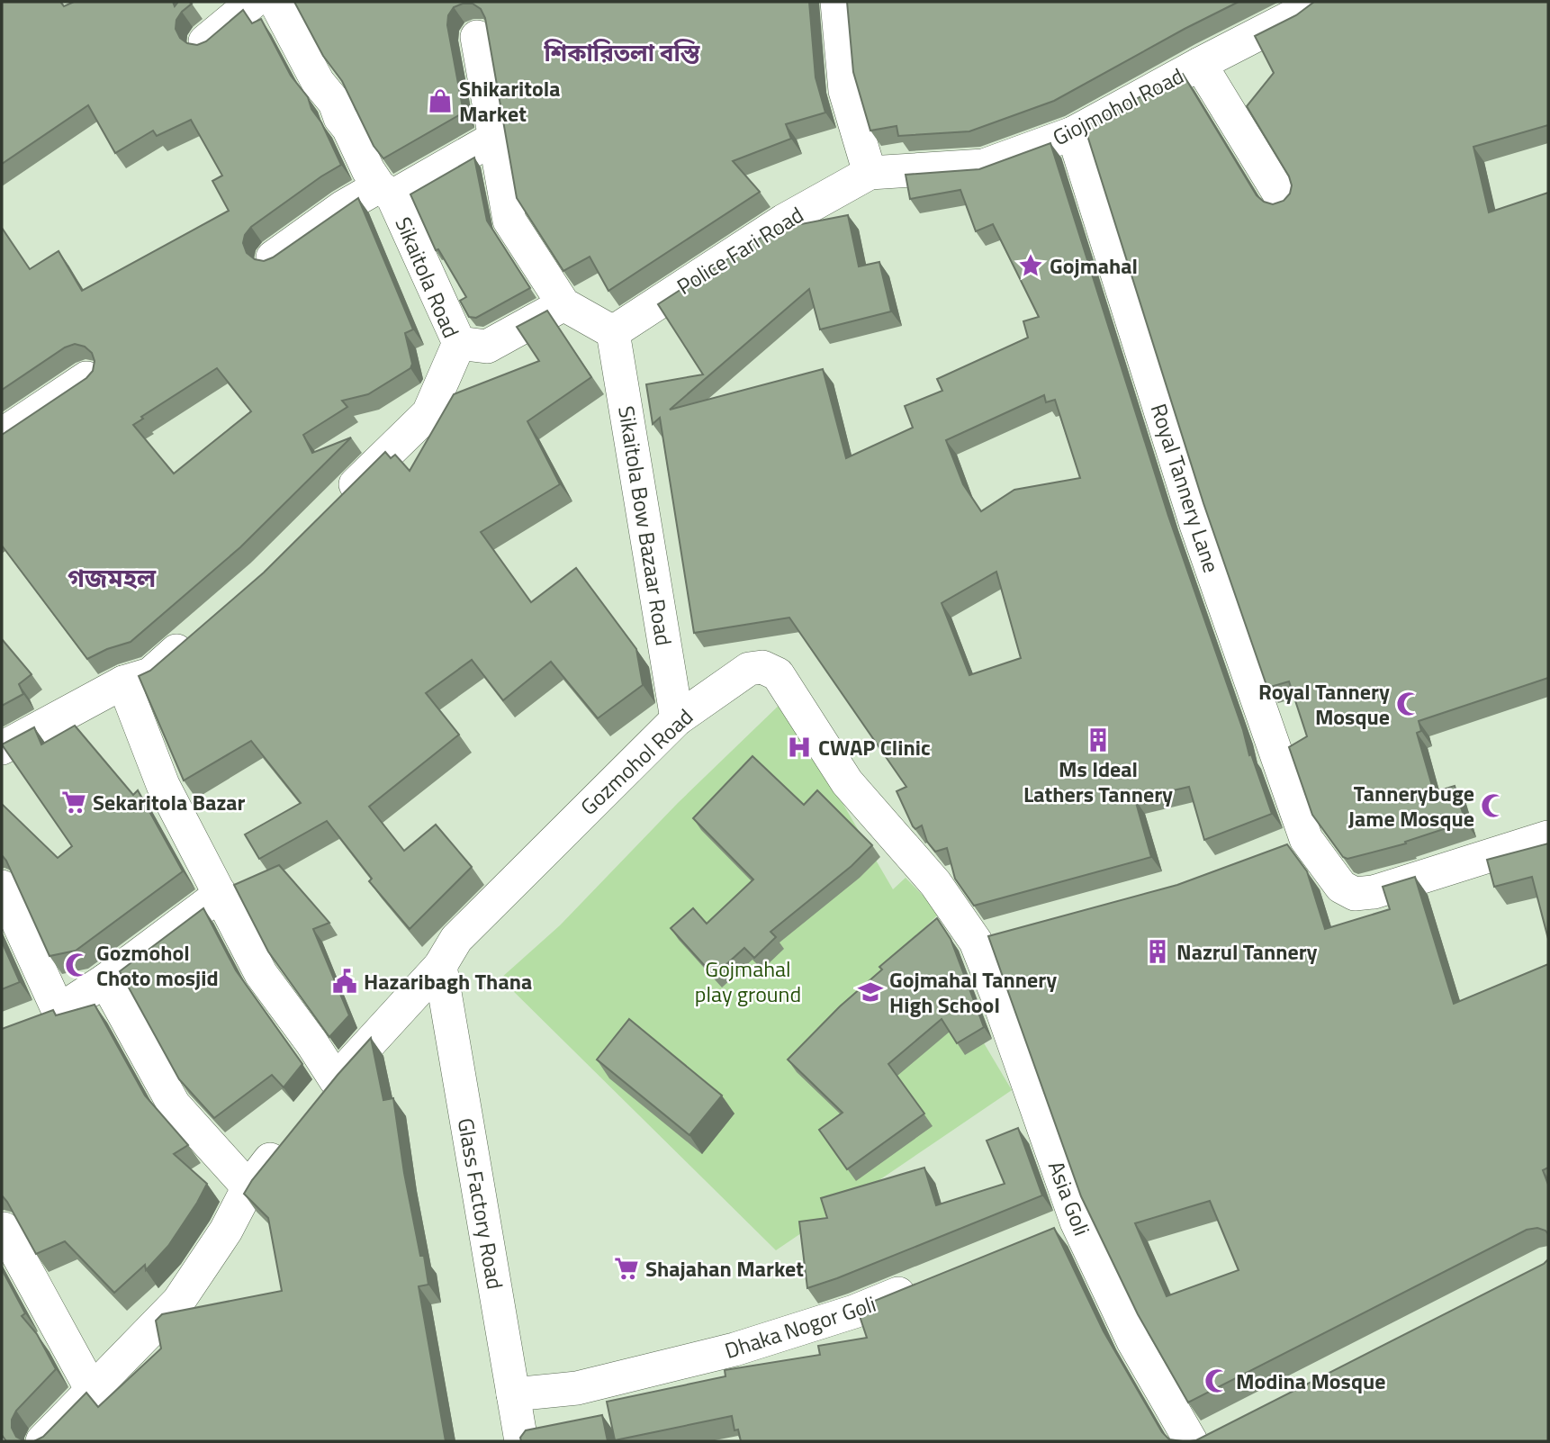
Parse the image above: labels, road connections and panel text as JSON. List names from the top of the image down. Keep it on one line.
{"streets":{"street":["Giojmohol Road","Police Fari Road","Sikaitola Road","Royal Tannery Lane","Sikaitola Bow Bazaar Road","Gozmohol Road","Asia Goli","Glass Factory Road","Dhaka Nogor Goli"]},"crossings":[["Giojmohol Road","Police Fari Road"],["Giojmohol Road","Royal Tannery Lane"],["Police Fari Road","Sikaitola Bow Bazaar Road"],["Sikaitola Bow Bazaar Road","Gozmohol Road"],["Gozmohol Road","Asia Goli"],["Gozmohol Road","Glass Factory Road"],["Glass Factory Road","Dhaka Nogor Goli"]],"districts":["শিকারিতলা বস্তি","গজমহল"],"parks":["Gojmahal play ground"],"places":{"shop":["Shikaritola Market"],"place":["Gojmahal"],"mosque":["Royal Tannery Mosque","Tannerybuge Jame Mosque","Gozmohol Choto mosjid","Modina Mosque"],"building":["Ms Ideal Lathers Tannery","Nazrul Tannery"],"hospital":["CWAP Clinic"],"supermarket":["Sekaritola Bazar","Shajahan Market"],"public building":["Hazaribagh Thana"],"school or university":["Gojmahal Tannery High School"]}}
